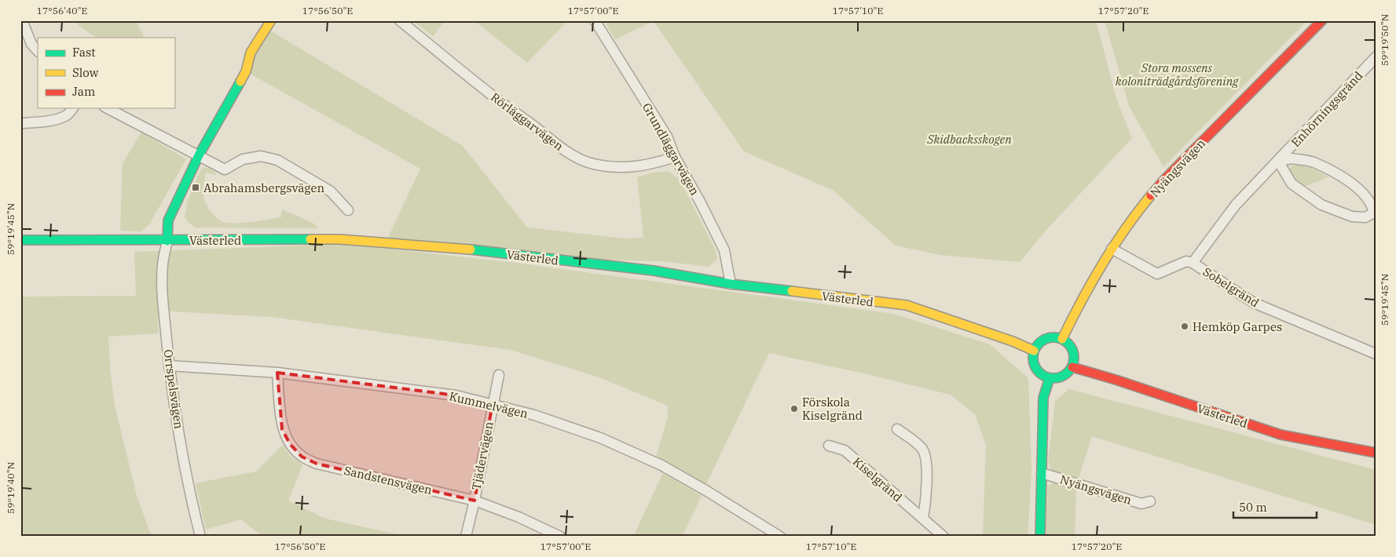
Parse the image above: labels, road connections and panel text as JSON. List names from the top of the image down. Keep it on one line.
{"streets":{"street":["Enhörningsgränd","Rörläggarvägen","Grundläggarvägen","Nyängsvägen","Västerled","Sobelgränd","Orrspelsvägen","Kummelvägen","Tjädervägen","Kiselgränd","Sandstensvägen"]},"crossings":[["Enhörningsgränd","Sobelgränd"],["Rörläggarvägen","Grundläggarvägen"],["Grundläggarvägen","Västerled"],["Nyängsvägen","Västerled"],["Nyängsvägen","Sobelgränd"],["Västerled","Orrspelsvägen"],["Orrspelsvägen","Kummelvägen"],["Kummelvägen","Tjädervägen"],["Kummelvägen","Sandstensvägen"],["Tjädervägen","Sandstensvägen"]],"parks":["Stora mossens koloniträdgårdsförening","Skidbacksskogen"],"places":{"transit":["Abrahamsbergsvägen"],"other":["Hemköp Garpes","Förskola Kiselgränd"]},"legend":["Fast","Slow","Jam"],"scale_bar":"50 m","coordinates":["17°56'40\"E","17°56'50\"E","17°57'00\"E","17°57'10\"E","17°57'20\"E","59°19'50\"N","59°19'45\"N","59°19'40\"N"]}
